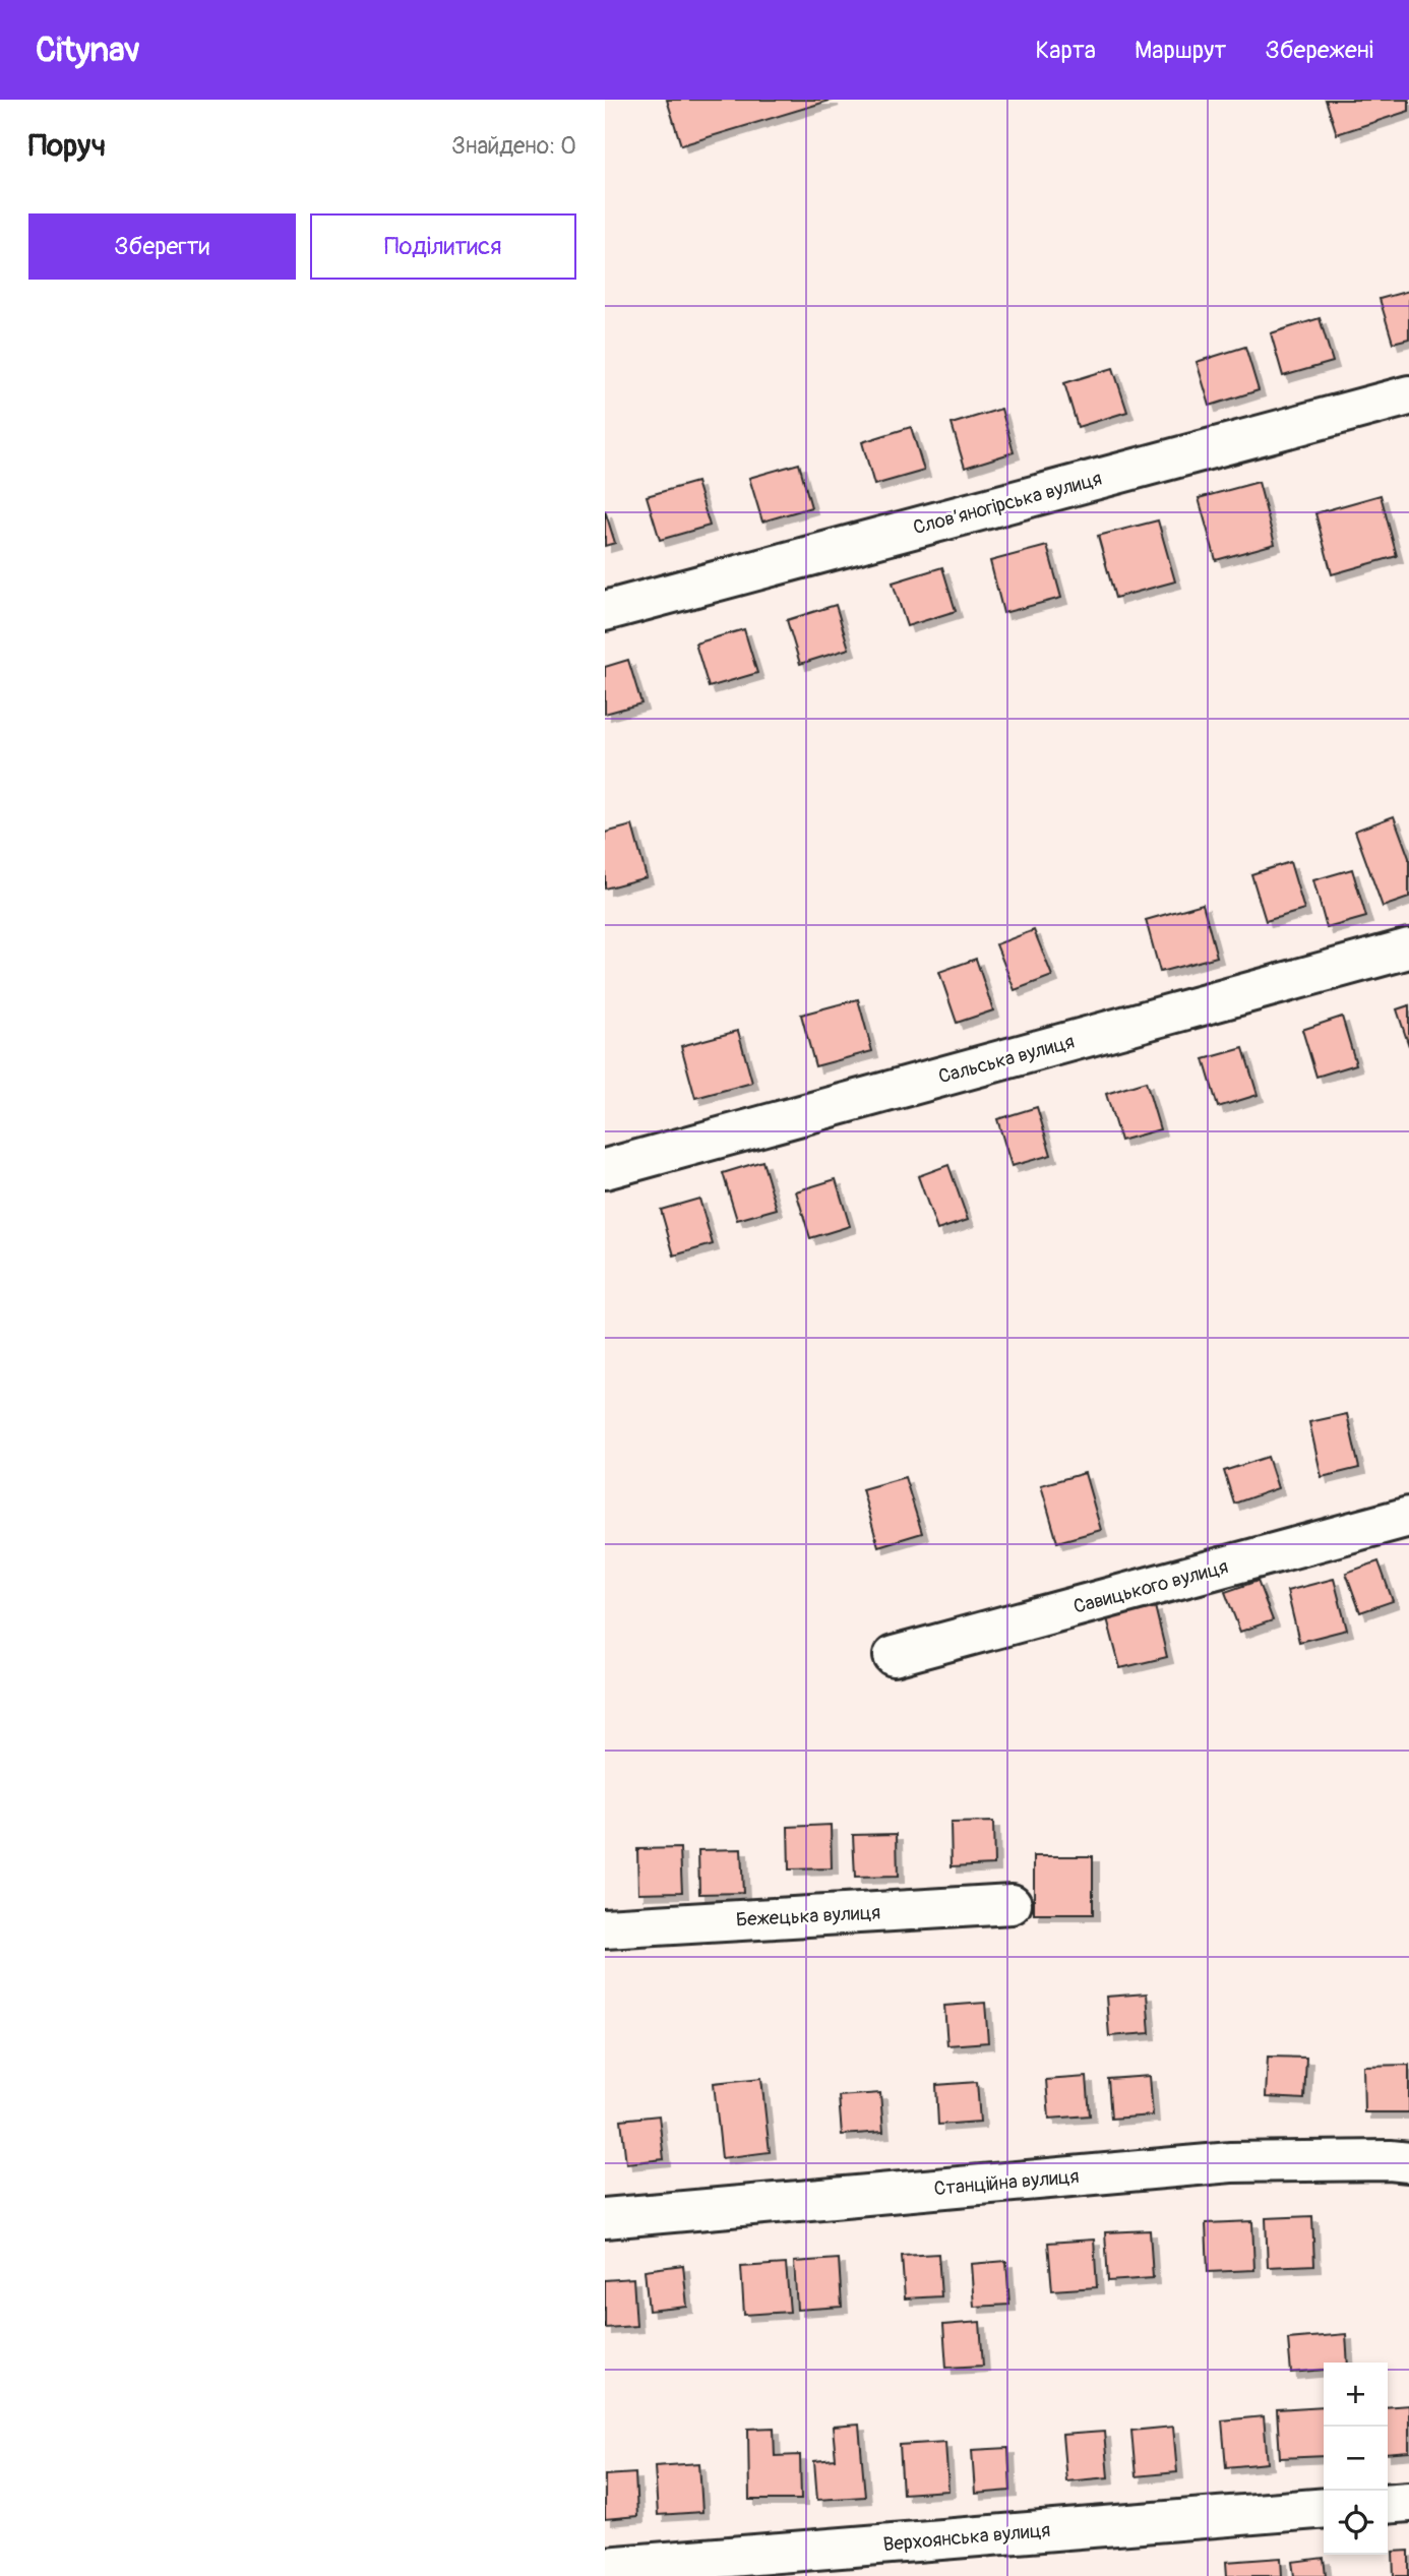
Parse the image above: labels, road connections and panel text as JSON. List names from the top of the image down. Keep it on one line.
{"streets":{"street":["Слов’яногірська вулиця","Сальська вулиця","Савицького вулиця","Бежецька вулиця","Станційна вулиця","Верхоянська вулиця"]},"page":{"header":"Citynav","nav":["Карта","Маршрут","Збережені"],"heading":["Поруч","Знайдено: 0"],"buttons":["Зберегти","Поділитися"],"map_buttons":["+","−"]}}
